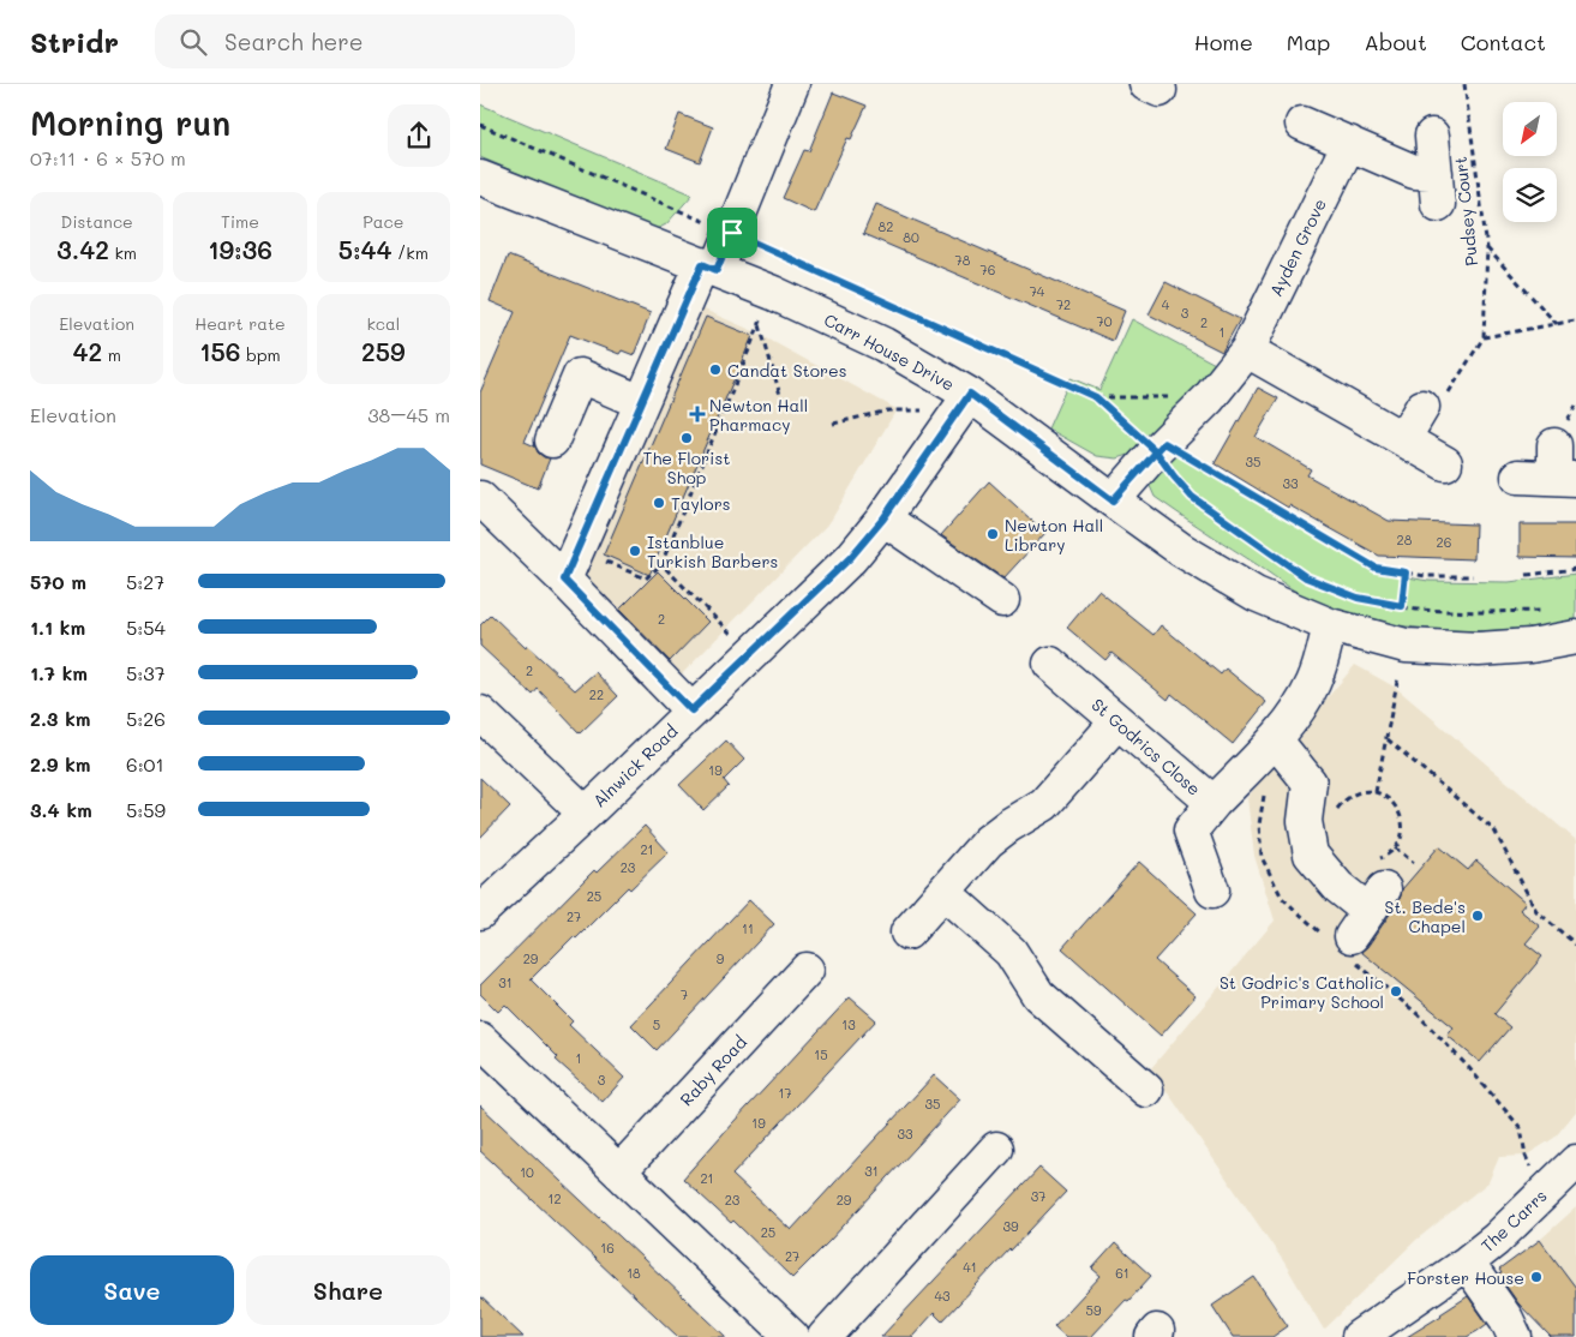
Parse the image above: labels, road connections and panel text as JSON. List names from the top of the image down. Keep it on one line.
{"streets":{"street":["Ayden Grove","Carr House Drive","St Godrics Close","Alnwick Road","Raby Road","The Carrs"],"path":["Pudsey Court"]},"crossings":[["Ayden Grove","Carr House Drive"],["Carr House Drive","St Godrics Close"],["Carr House Drive","Alnwick Road"]],"places":{"other":["Candat Stores","The Florist Shop","Taylors","Newton Hall Library","Istanblue Turkish Barbers","St. Bede's Chapel","St Godric's Catholic Primary School","Forster House"],"health":["Newton Hall Pharmacy"]},"house_numbers":["82","80","78","76","74","72","4","3","70","2","1","35","33","28","26","2","2","22","19","21","23","25","27","11","29","9","31","7","5","13","15","1","3","17","35","19","33","31","10","21","37","12","23","29","39","25","16","27","41","18","61","43","59"],"north":"bottom left","page":{"header":"Stridr","search":"Search here","nav":["Home","Map","About","Contact"],"heading":["Morning run","07:11 · 6 × 570 m"],"stats":[["Distance","3.42 km"],["Time","19:36"],["Pace","5:44 /km"],["Elevation","42 m"],["Heart rate","156 bpm"],["kcal","259"]],"chart":["Elevation","38–45 m"],"list":[{"name":"570 m","note":"5:27"},{"name":"1.1 km","note":"5:54"},{"name":"1.7 km","note":"5:37"},{"name":"2.3 km","note":"5:26"},{"name":"2.9 km","note":"6:01"},{"name":"3.4 km","note":"5:59"}],"buttons":["Save","Share"]}}
